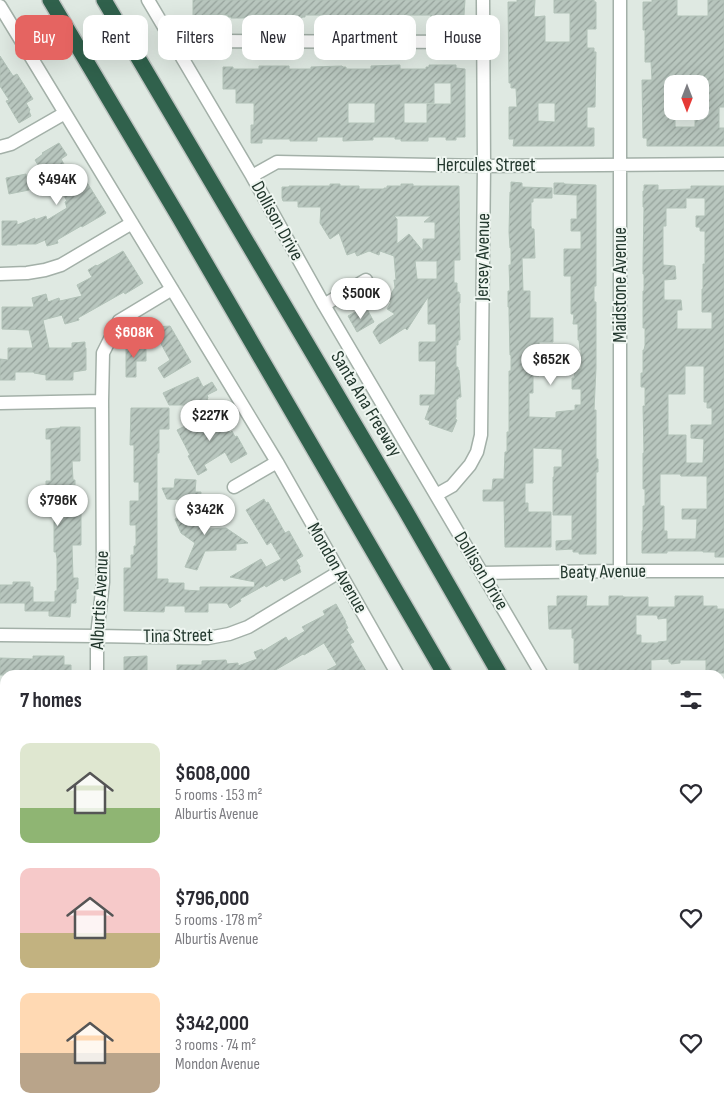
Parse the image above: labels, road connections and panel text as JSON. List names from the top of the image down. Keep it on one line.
{"streets":{"highway":["Santa Ana Freeway"],"street":["Hercules Street","Dollison Drive","Jersey Avenue","Maidstone Avenue","Mondon Avenue","Beaty Avenue","Alburtis Avenue","Tina Street"]},"crossings":[["Hercules Street","Dollison Drive"],["Hercules Street","Jersey Avenue"],["Hercules Street","Maidstone Avenue"],["Dollison Drive","Jersey Avenue"],["Dollison Drive","Beaty Avenue"],["Maidstone Avenue","Beaty Avenue"],["Mondon Avenue","Alburtis Avenue"],["Mondon Avenue","Tina Street"],["Alburtis Avenue","Tina Street"]],"north":"bottom","page":{"chip":["Buy","Rent","Filters","New","Apartment","House"],"price":["$494K","$500K","$608K","$652K","$227K","$796K","$342K"],"heading":"7 homes","list":[{"name":"$608,000","note":"5 rooms · 153 m² · Alburtis Avenue"},{"name":"$796,000","note":"5 rooms · 178 m² · Alburtis Avenue"},{"name":"$342,000","note":"3 rooms · 74 m² · Mondon Avenue"}]}}
